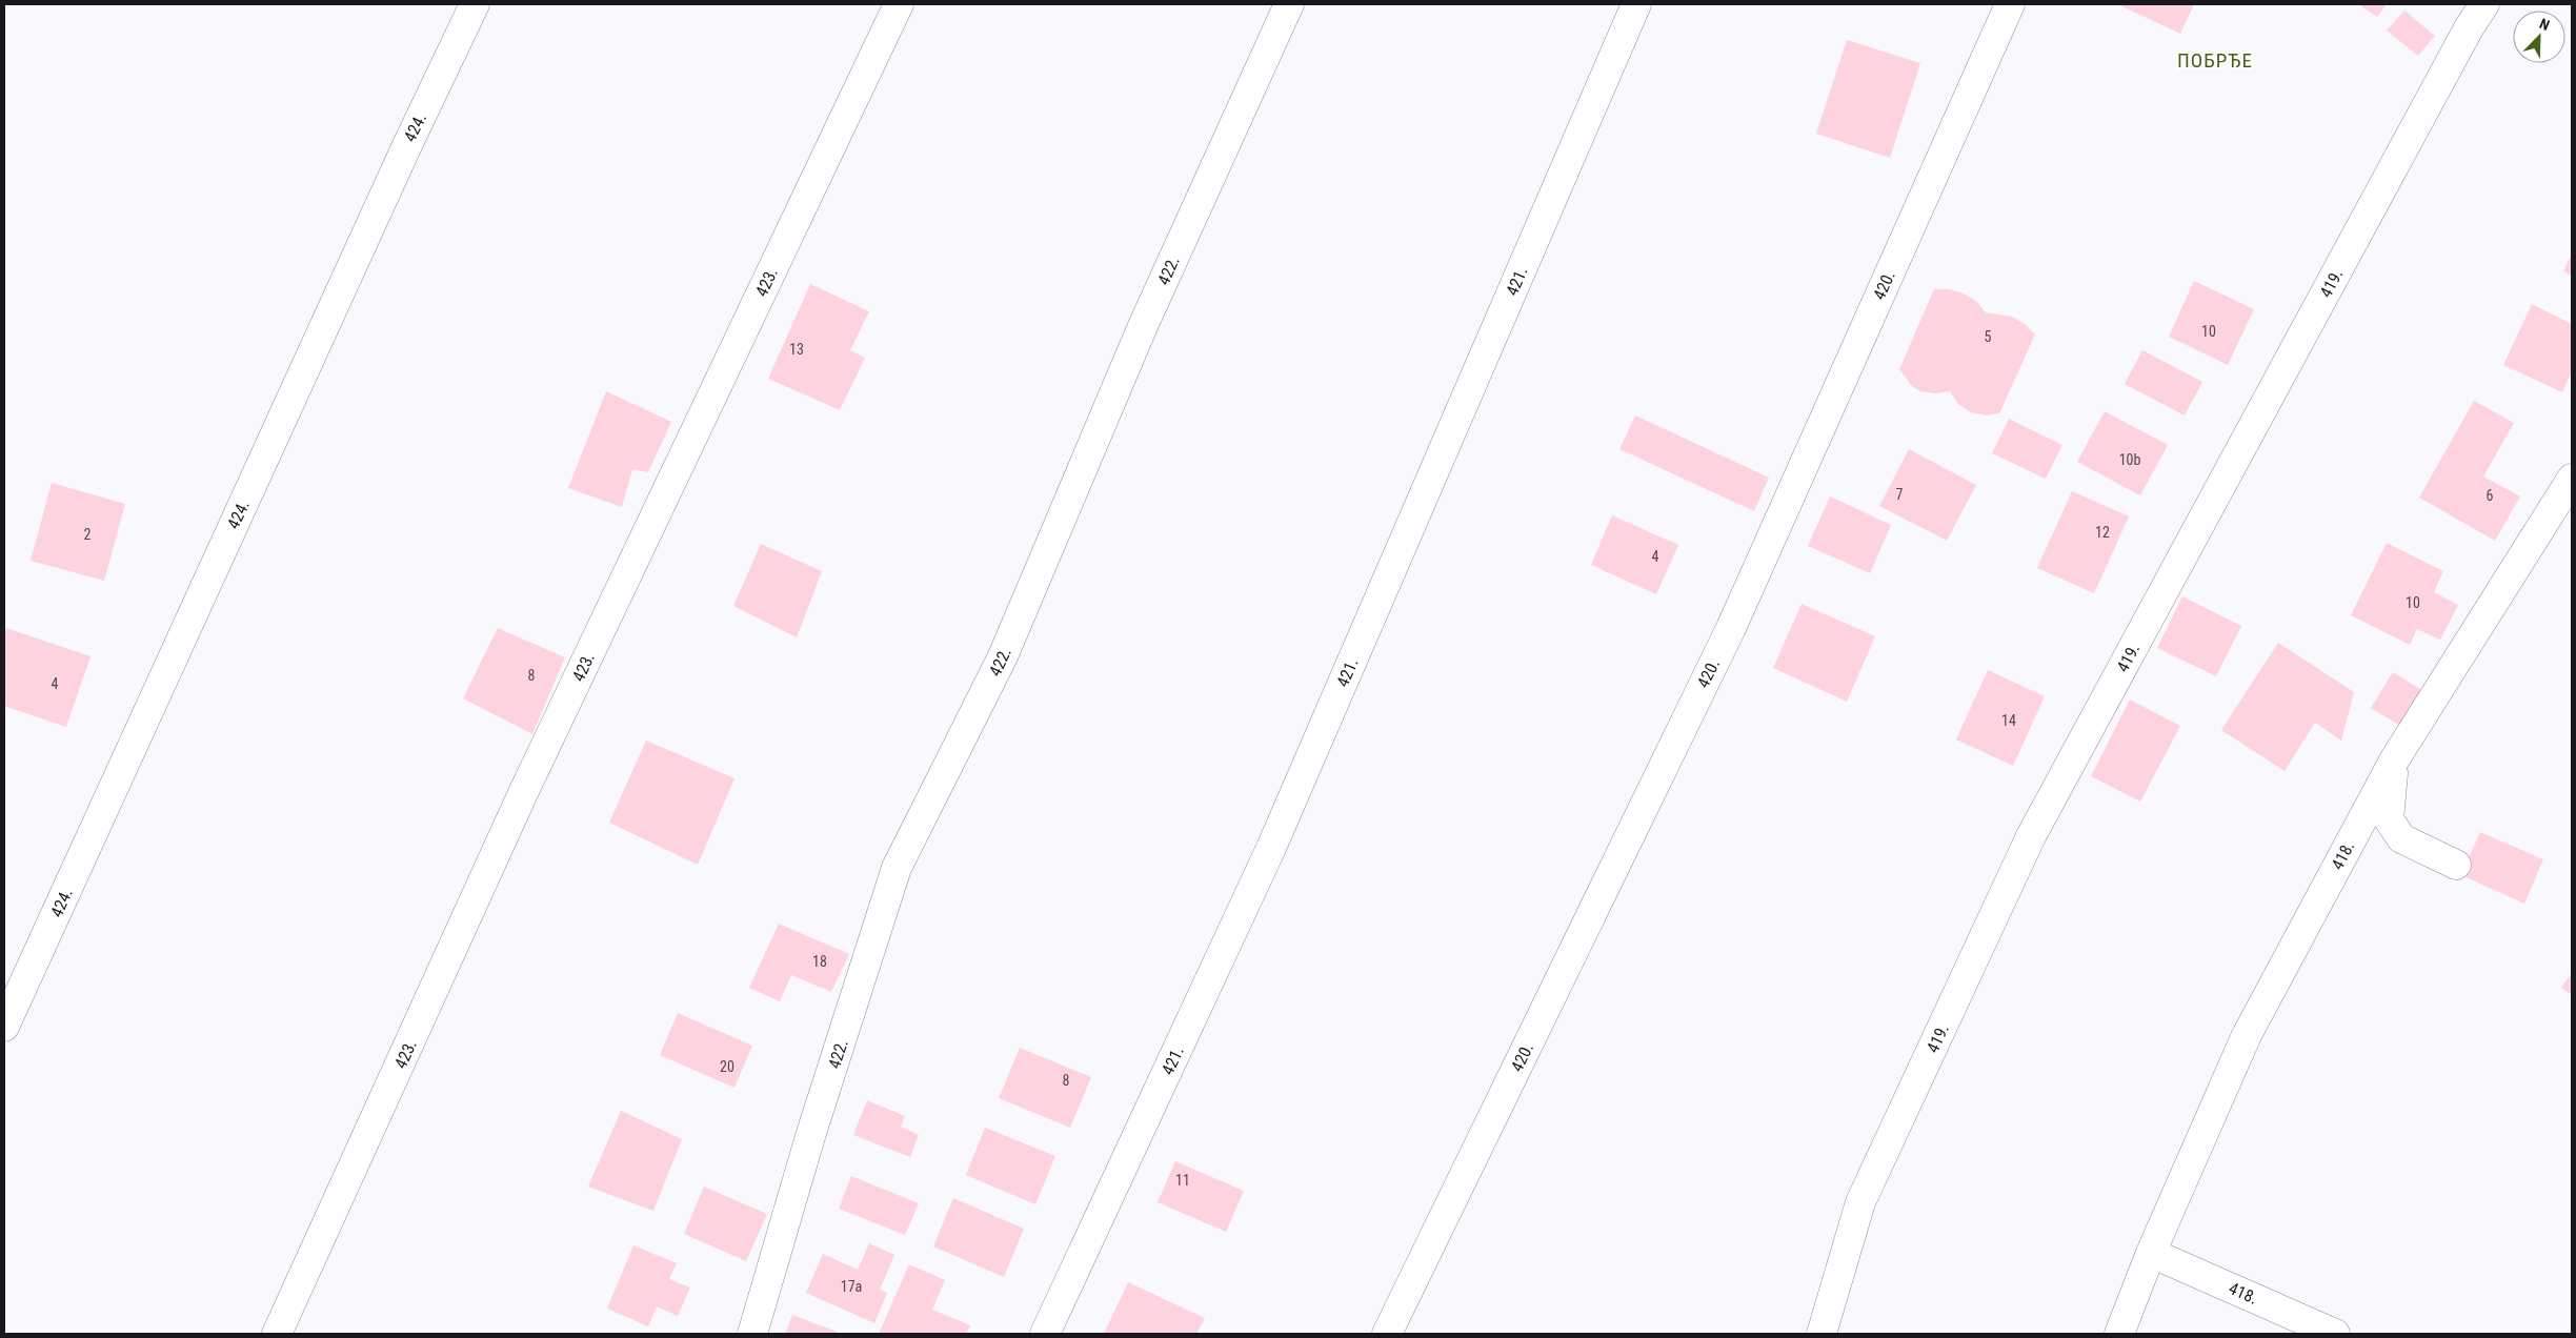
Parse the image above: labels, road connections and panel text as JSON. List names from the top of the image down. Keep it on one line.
{"streets":{"street":["424.","422.","421.","423.","419.","420.","418."]},"districts":["ПОБРЂЕ"],"house_numbers":["10","5","13","10b","7","6","12","2","4","10","8","4","14","18","20","8","11","17a"],"north":"top right"}
